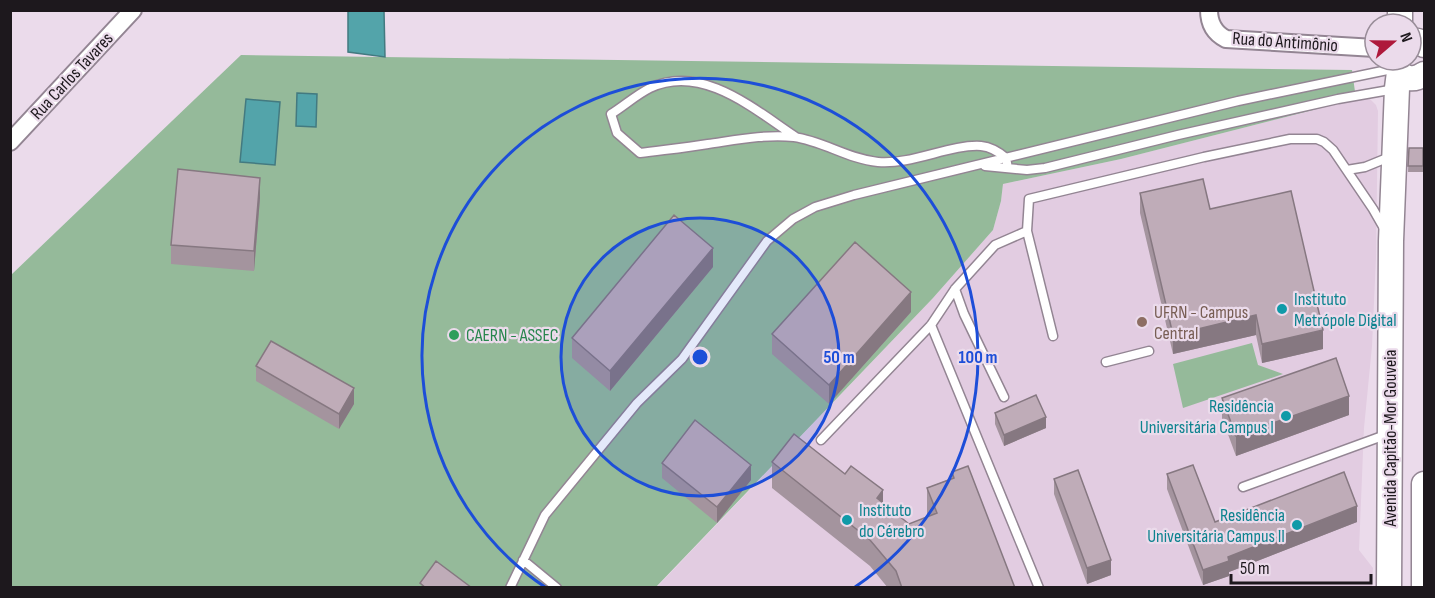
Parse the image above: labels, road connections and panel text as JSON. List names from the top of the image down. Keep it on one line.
{"streets":{"main road":["Avenida Capitão-Mor Gouveia"],"street":["Rua do Antimônio","Rua Carlos Tavares"]},"places":["Instituto Metrópole Digital","UFRN - Campus Central","CAERN - ASSEC","Residência Universitária Campus I","Instituto do Cérebro","Residência Universitária Campus II"],"scale_bar":"50 m","north":"right","rings":["50 m","100 m"]}
